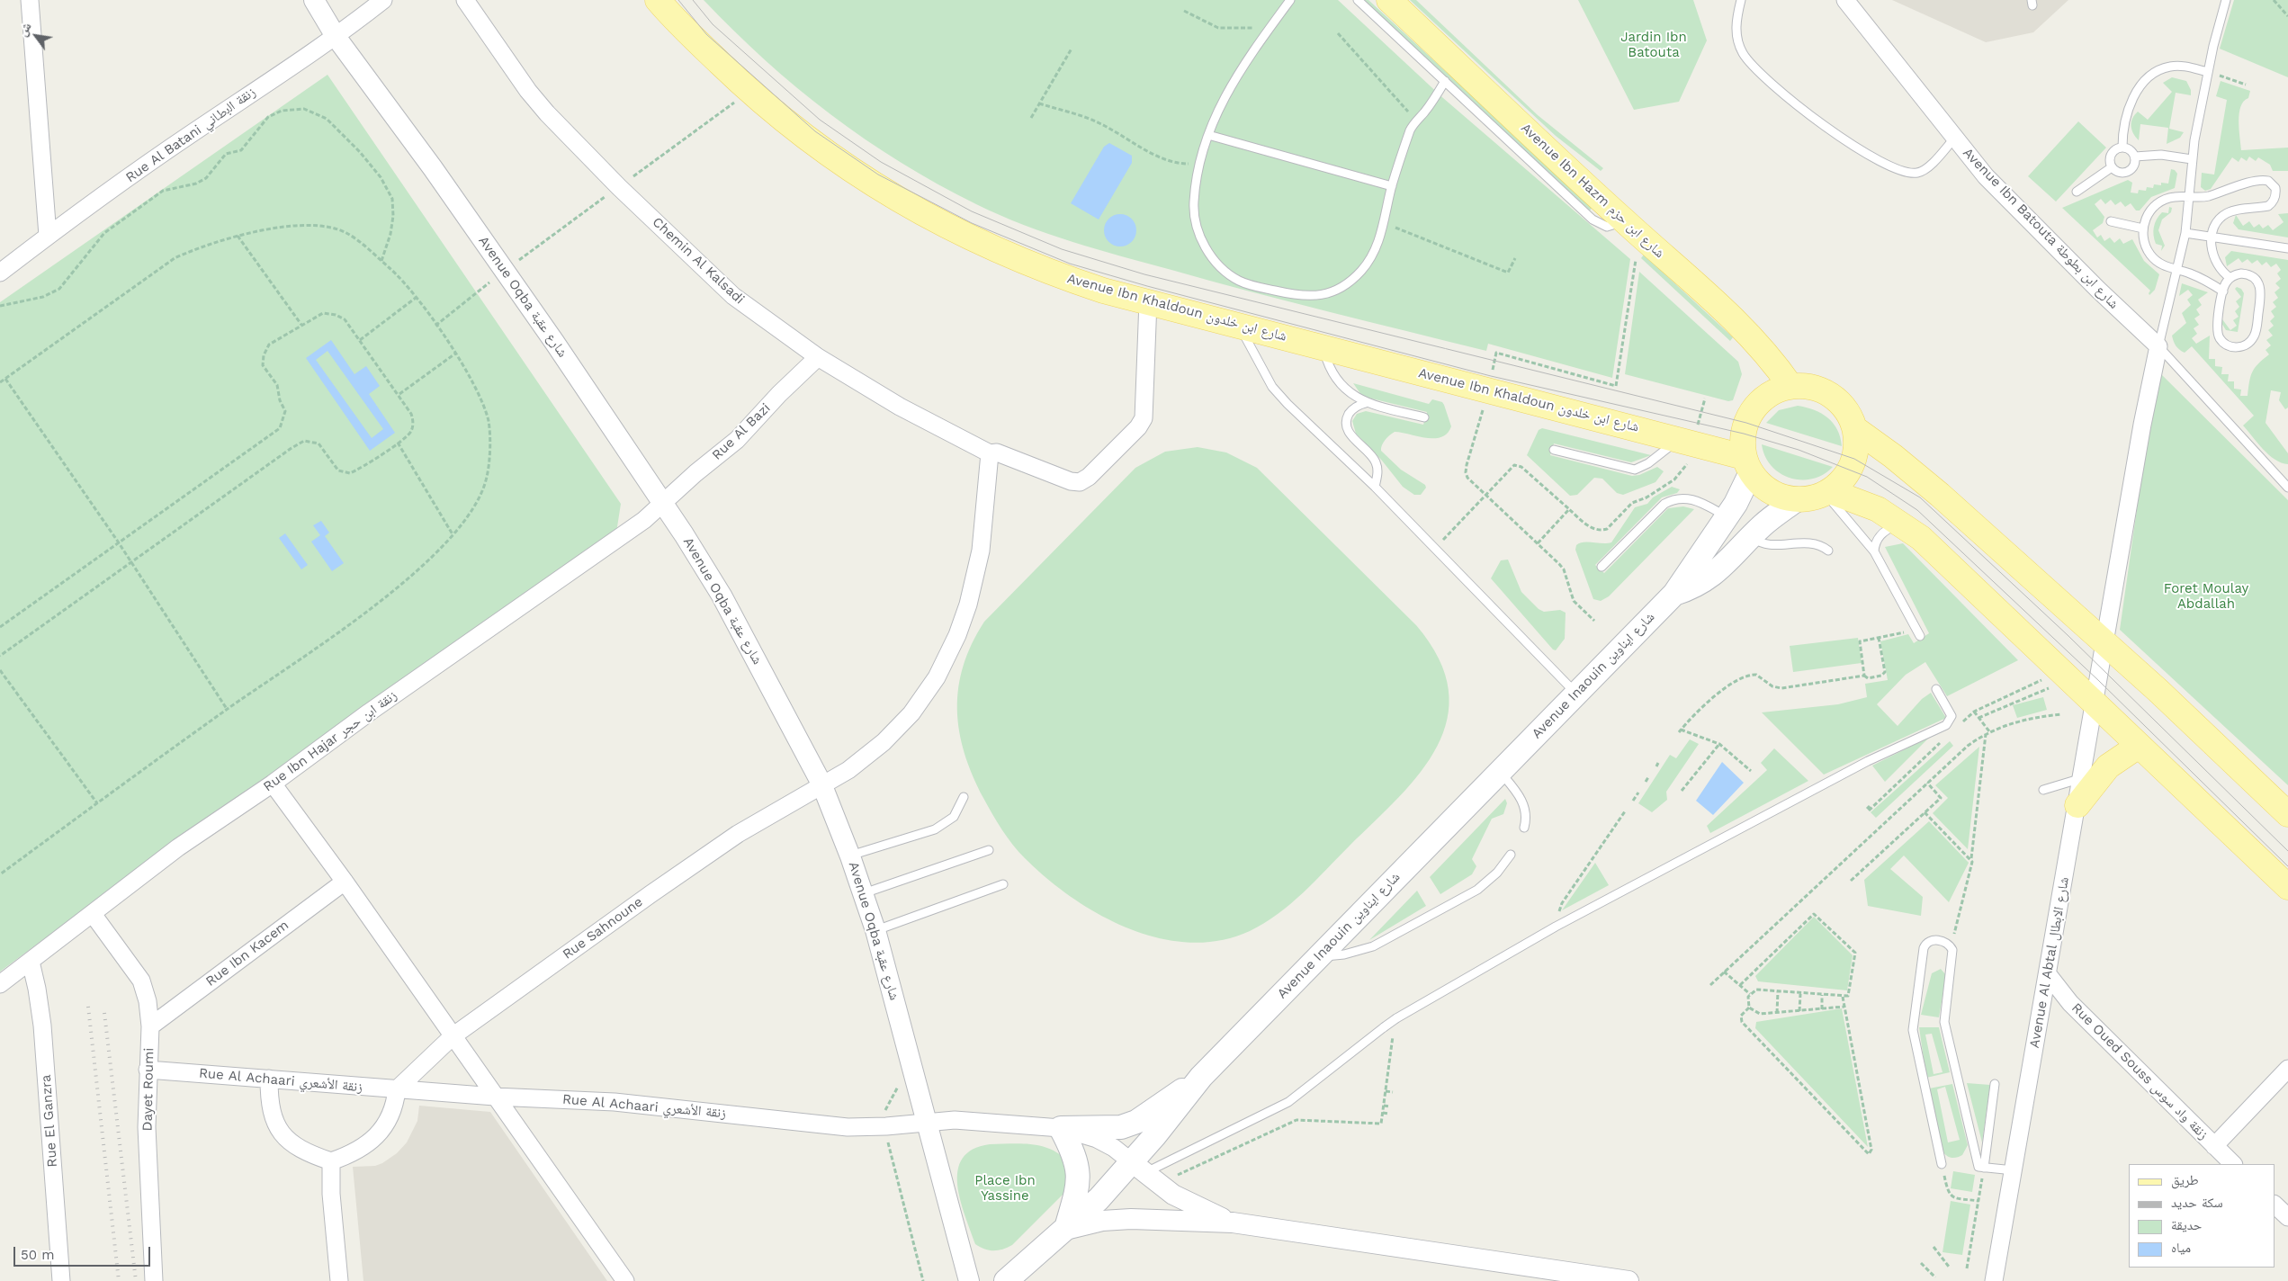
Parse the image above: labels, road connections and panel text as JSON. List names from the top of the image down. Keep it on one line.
{"streets":{"main road":["Avenue Ibn Hazm شارع ابن حزم","Avenue Ibn Khaldoun شارع ابن خلدون","Avenue Inaouin شارع ايناوين"],"street":["Rue Al Batani زﻧﻘﺔ اﻟﺑطﺎﻧﻲ","Avenue Ibn Batouta شارع ابن بطوطة","Chemin Al Kalsadi","Avenue Oqba شارع عقبة","Rue Al Bazi","Rue Ibn Hajar زنقة ابن حجر","Rue Sahnoune","Rue Ibn Kacem","Avenue Al Abtal شارع الابطال","Rue Oued Souss زنقة واد سوس","Rue Al Achaari زنقة الأشعري","Dayet Roumi","Rue El Ganzra"]},"crossings":[["Rue Al Batani زﻧﻘﺔ اﻟﺑطﺎﻧﻲ","Avenue Oqba شارع عقبة"],["Avenue Ibn Hazm شارع ابن حزم","Avenue Ibn Khaldoun شارع ابن خلدون"],["Avenue Ibn Hazm شارع ابن حزم","Avenue Inaouin شارع ايناوين"],["Avenue Ibn Batouta شارع ابن بطوطة","Avenue Al Abtal شارع الابطال"],["Chemin Al Kalsadi","Avenue Ibn Khaldoun شارع ابن خلدون"],["Chemin Al Kalsadi","Rue Al Bazi"],["Chemin Al Kalsadi","Rue Sahnoune"],["Avenue Oqba شارع عقبة","Rue Al Bazi"],["Avenue Oqba شارع عقبة","Rue Ibn Hajar زنقة ابن حجر"],["Avenue Oqba شارع عقبة","Rue Sahnoune"],["Avenue Oqba شارع عقبة","Rue Al Achaari زنقة الأشعري"],["Avenue Ibn Khaldoun شارع ابن خلدون","Avenue Inaouin شارع ايناوين"],["Rue Al Bazi","Rue Ibn Hajar زنقة ابن حجر"],["Avenue Inaouin شارع ايناوين","Rue Al Achaari زنقة الأشعري"],["Rue Ibn Hajar زنقة ابن حجر","Dayet Roumi"],["Rue Ibn Hajar زنقة ابن حجر","Rue El Ganzra"],["Rue Sahnoune","Rue Al Achaari زنقة الأشعري"],["Rue Ibn Kacem","Dayet Roumi"],["Avenue Al Abtal شارع الابطال","Rue Oued Souss زنقة واد سوس"],["Rue Al Achaari زنقة الأشعري","Dayet Roumi"]],"parks":["Jardin Ibn Batouta","Foret Moulay Abdallah","Place Ibn Yassine"],"legend":["طريق","سكة حديد","حديقة","مياه"],"scale_bar":"50 m","north":"top left"}
